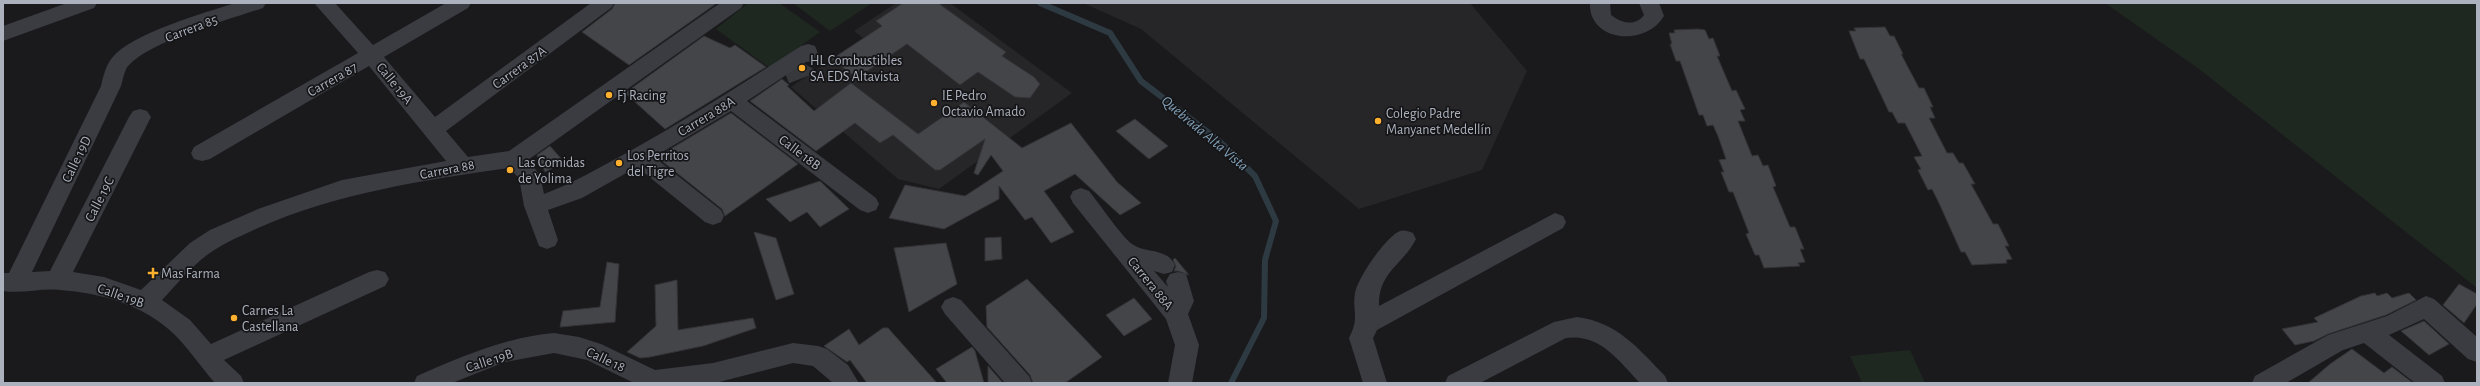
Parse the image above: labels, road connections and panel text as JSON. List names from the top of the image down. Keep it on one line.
{"streets":{"street":["Carrera 85","Carrera 87A","Carrera 87","Calle 19A","Carrera 88A","Calle 18B","Calle 19D","Carrera 88","Calle 19C","Calle 19B","Calle 18"]},"crossings":[["Carrera 85","Calle 19D"],["Carrera 87A","Calle 19A"],["Carrera 87","Calle 19A"],["Calle 19A","Carrera 88"],["Carrera 88A","Calle 18B"],["Calle 19D","Calle 19B"],["Carrera 88","Calle 19B"],["Calle 19C","Calle 19B"],["Calle 19B","Calle 18"]],"water":["Quebrada Alta Vista"],"places":{"other":["HL Combustibles SA EDS Altavista","Fj Racing","IE Pedro Octavio Amado","Colegio Padre Manyanet Medellín","Los Perritos del Tigre","Las Comidas de Yolima","Carnes La Castellana"],"health":["Mas Farma"]}}
